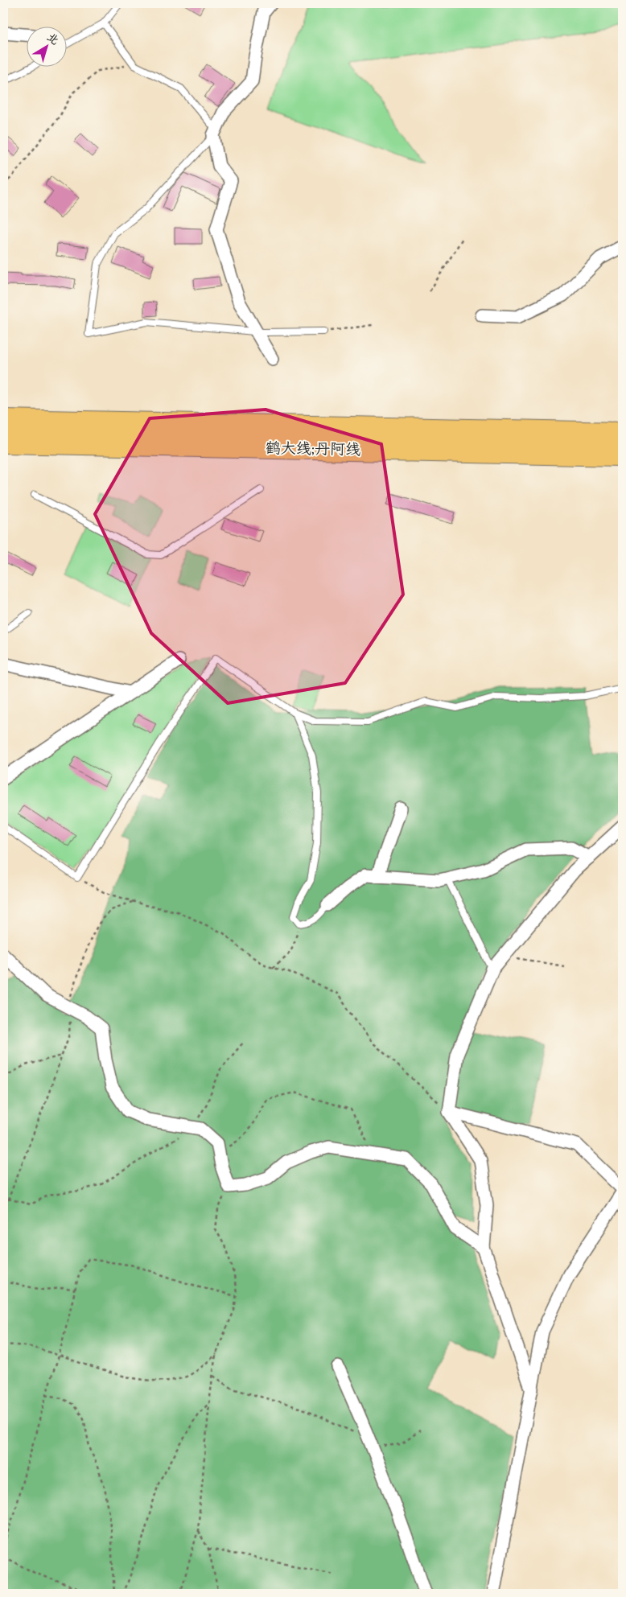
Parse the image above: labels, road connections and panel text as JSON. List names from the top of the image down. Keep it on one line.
{"streets":{"highway":["鹤大线;丹阿线"]},"north":"top right"}
